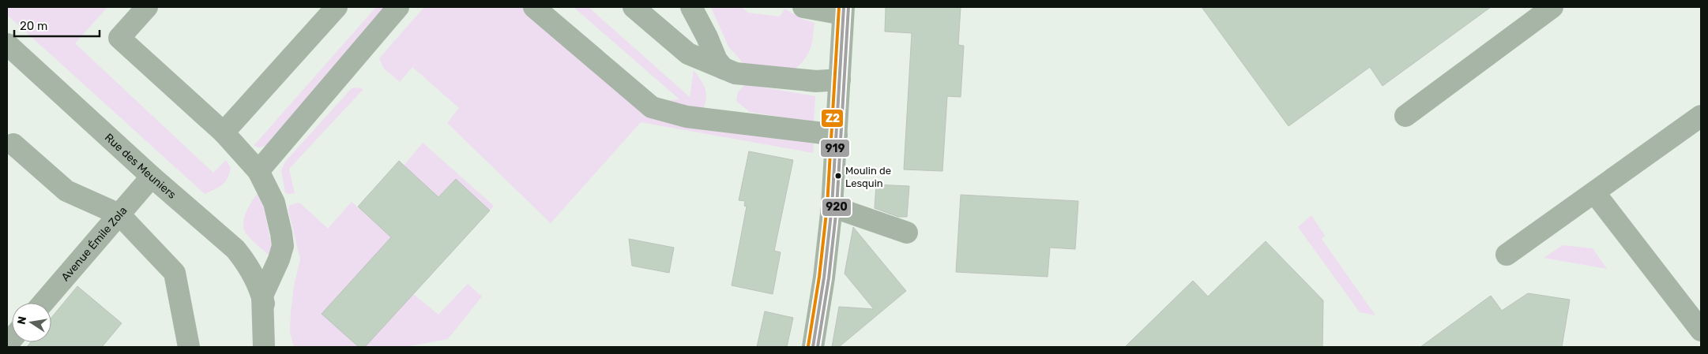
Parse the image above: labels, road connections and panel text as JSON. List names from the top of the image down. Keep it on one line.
{"streets":{"street":["Rue des Meuniers","Avenue Émile Zola"]},"crossings":[["Rue des Meuniers","Avenue Émile Zola"]],"places":["Moulin de Lesquin"],"lines":["transit line 919","transit line 920","transit line Z2"],"scale_bar":"20 m","north":"left"}
